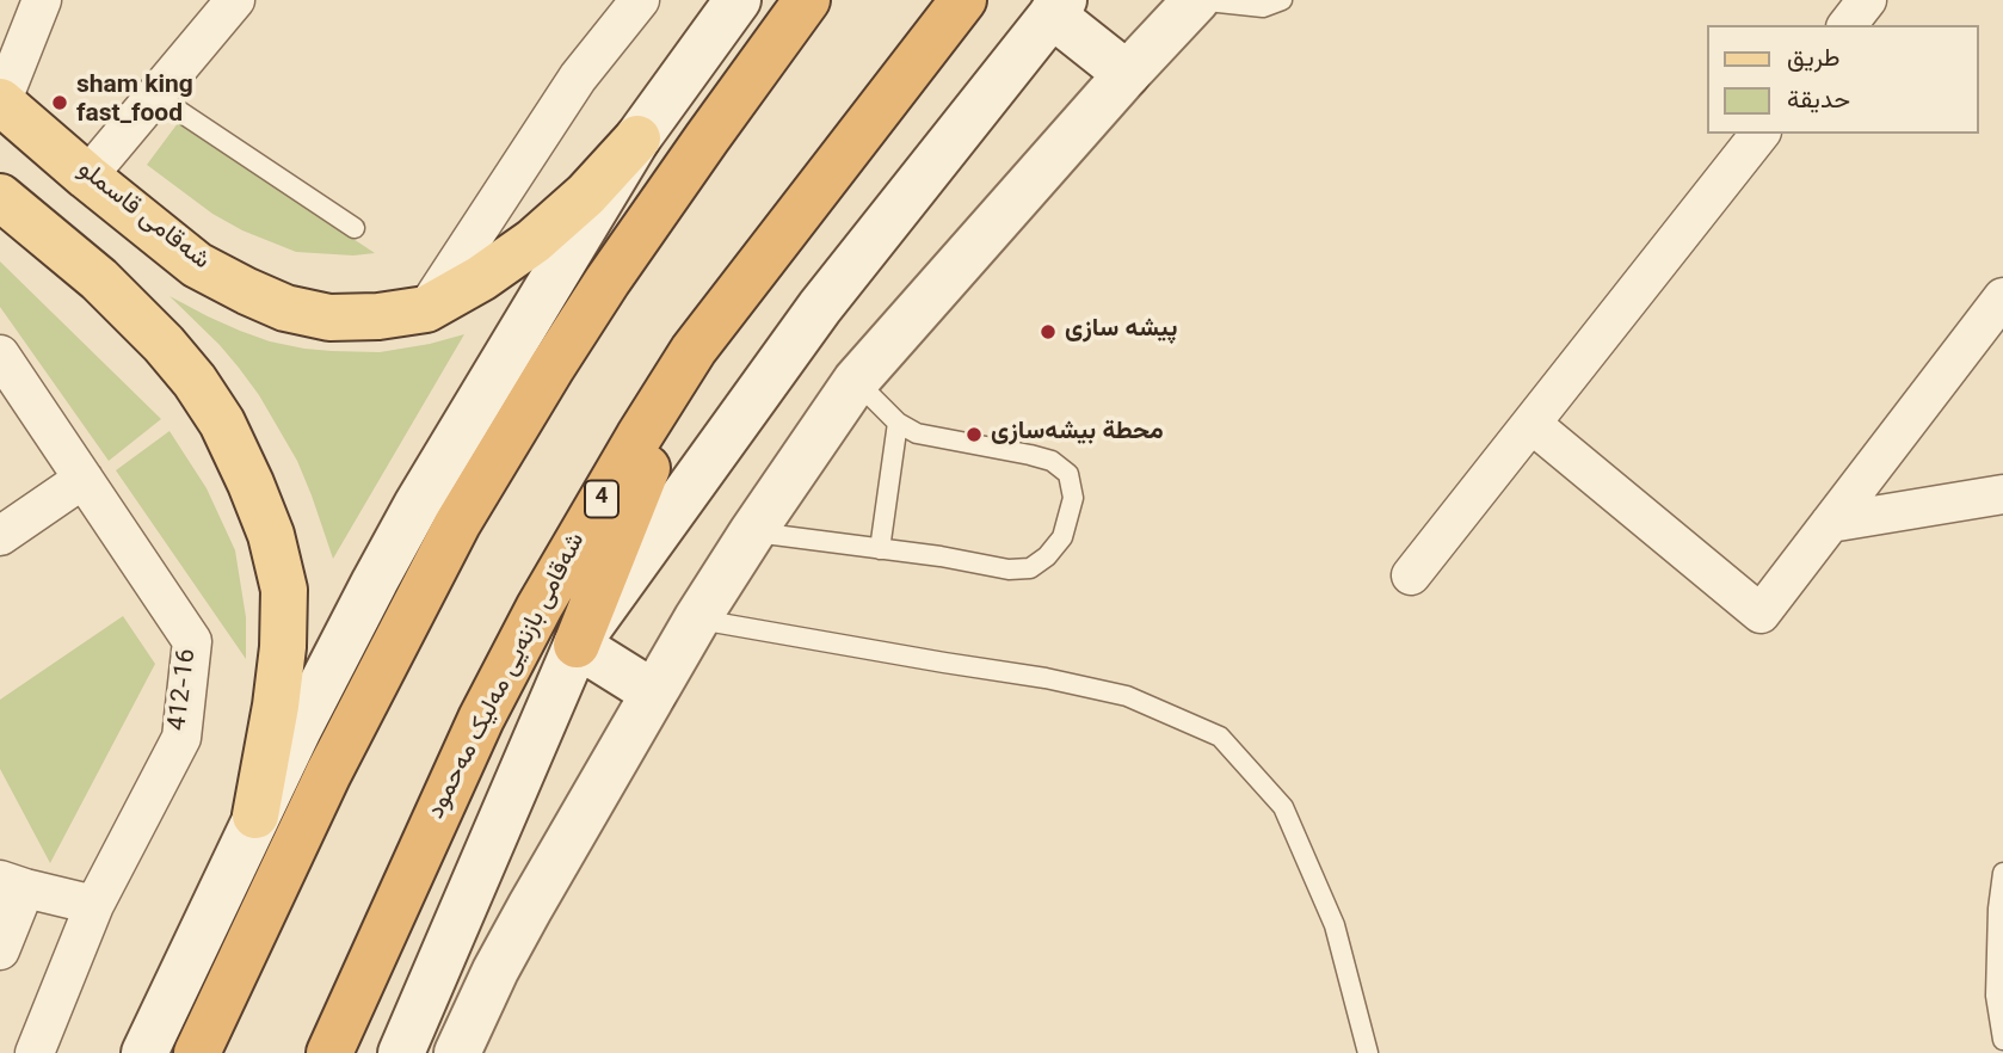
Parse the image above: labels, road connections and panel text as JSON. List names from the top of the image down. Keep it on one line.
{"streets":{"highway":["4","شەقامی بازنەیی مەلیک مەحمود"],"main road":["شەقامی قاسملو"],"street":["412-16"]},"places":["sham king fast_food","پیشه سازی","محطة بیشەسازی"],"legend":["طريق","حديقة"]}
